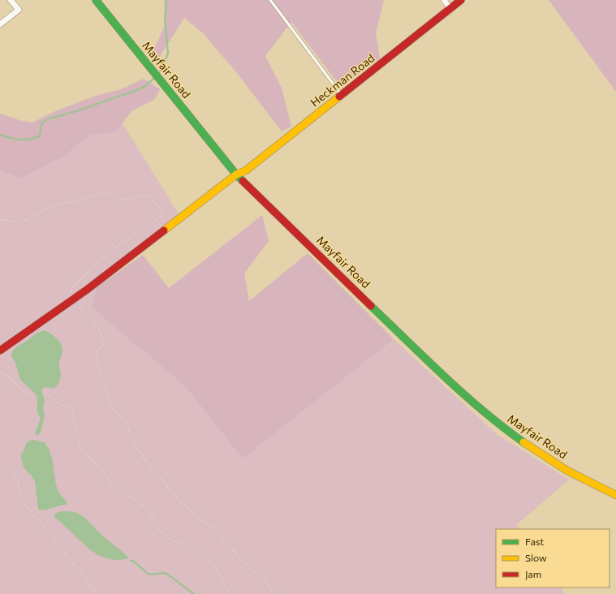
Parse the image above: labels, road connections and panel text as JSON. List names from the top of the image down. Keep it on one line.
{"streets":{"street":["Mayfair Road","Heckman Road"]},"crossings":[["Mayfair Road","Heckman Road"]],"legend":["Fast","Slow","Jam"]}
